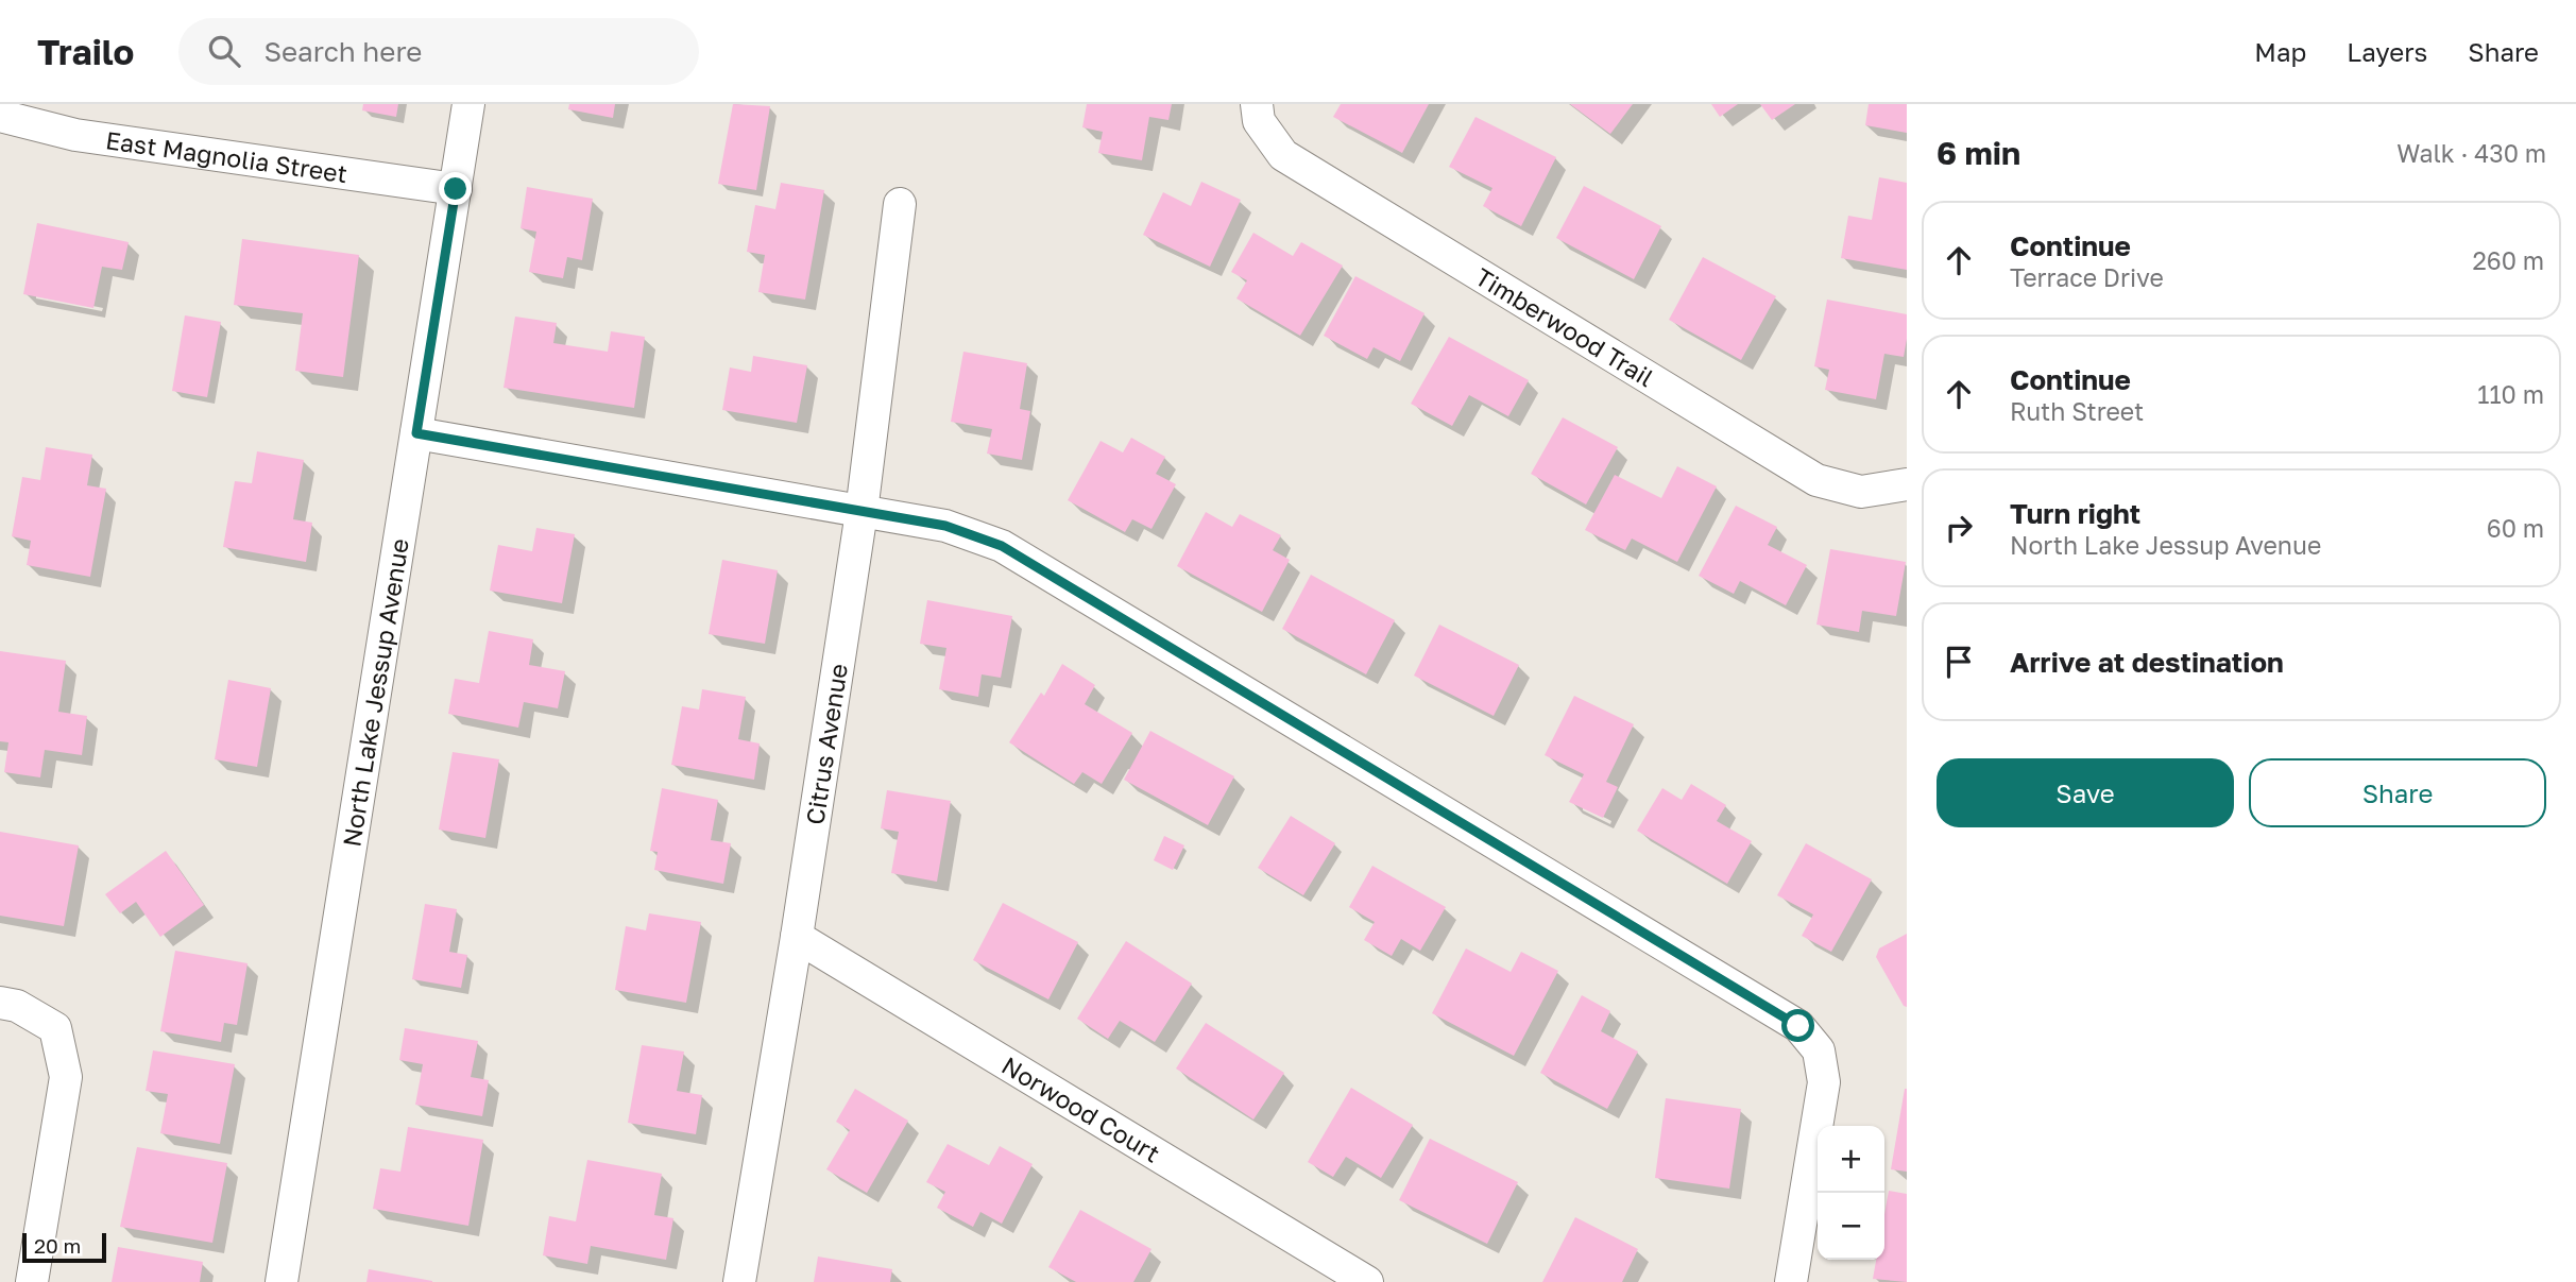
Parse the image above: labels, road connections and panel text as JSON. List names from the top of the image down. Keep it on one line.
{"streets":{"street":["East Magnolia Street","Timberwood Trail","North Lake Jessup Avenue","Citrus Avenue","Norwood Court"]},"crossings":[["East Magnolia Street","North Lake Jessup Avenue"],["Citrus Avenue","Norwood Court"]],"scale_bar":"20 m","page":{"header":"Trailo","search":"Search here","nav":["Map","Layers","Share"],"heading":["6 min","Walk · 430 m"],"list":[["Continue","Terrace Drive","260 m"],["Continue","Ruth Street","110 m"],["Turn right","North Lake Jessup Avenue","60 m"],"Arrive at destination"],"buttons":["Save","Share"],"map_buttons":["+","−"],"scale":"20 m"}}
